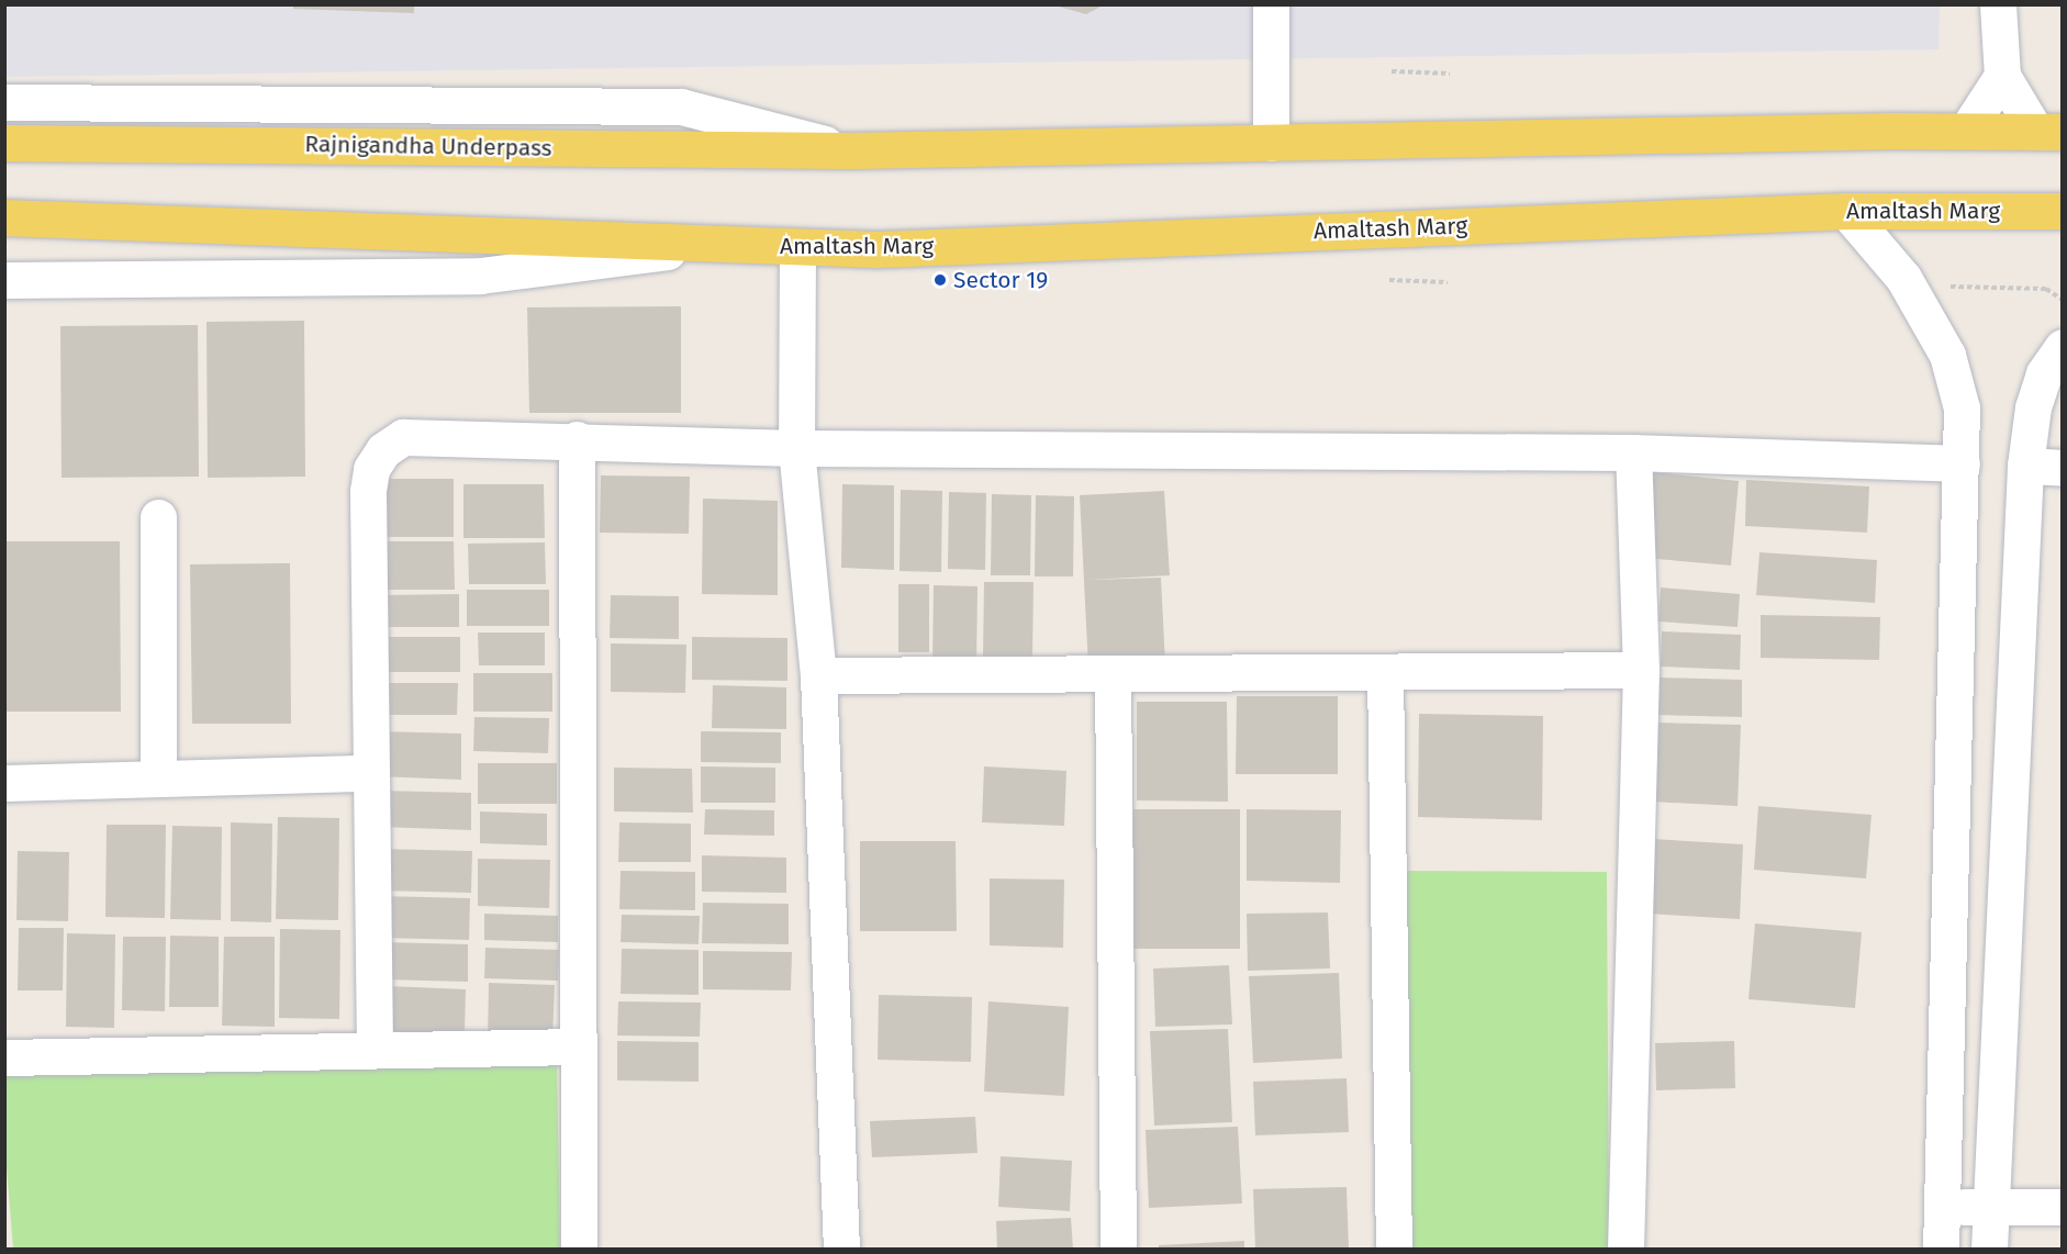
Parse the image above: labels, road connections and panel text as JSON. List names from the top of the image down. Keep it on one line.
{"streets":{"main road":["Rajnigandha Underpass","Amaltash Marg"]},"places":["Sector 19"]}
